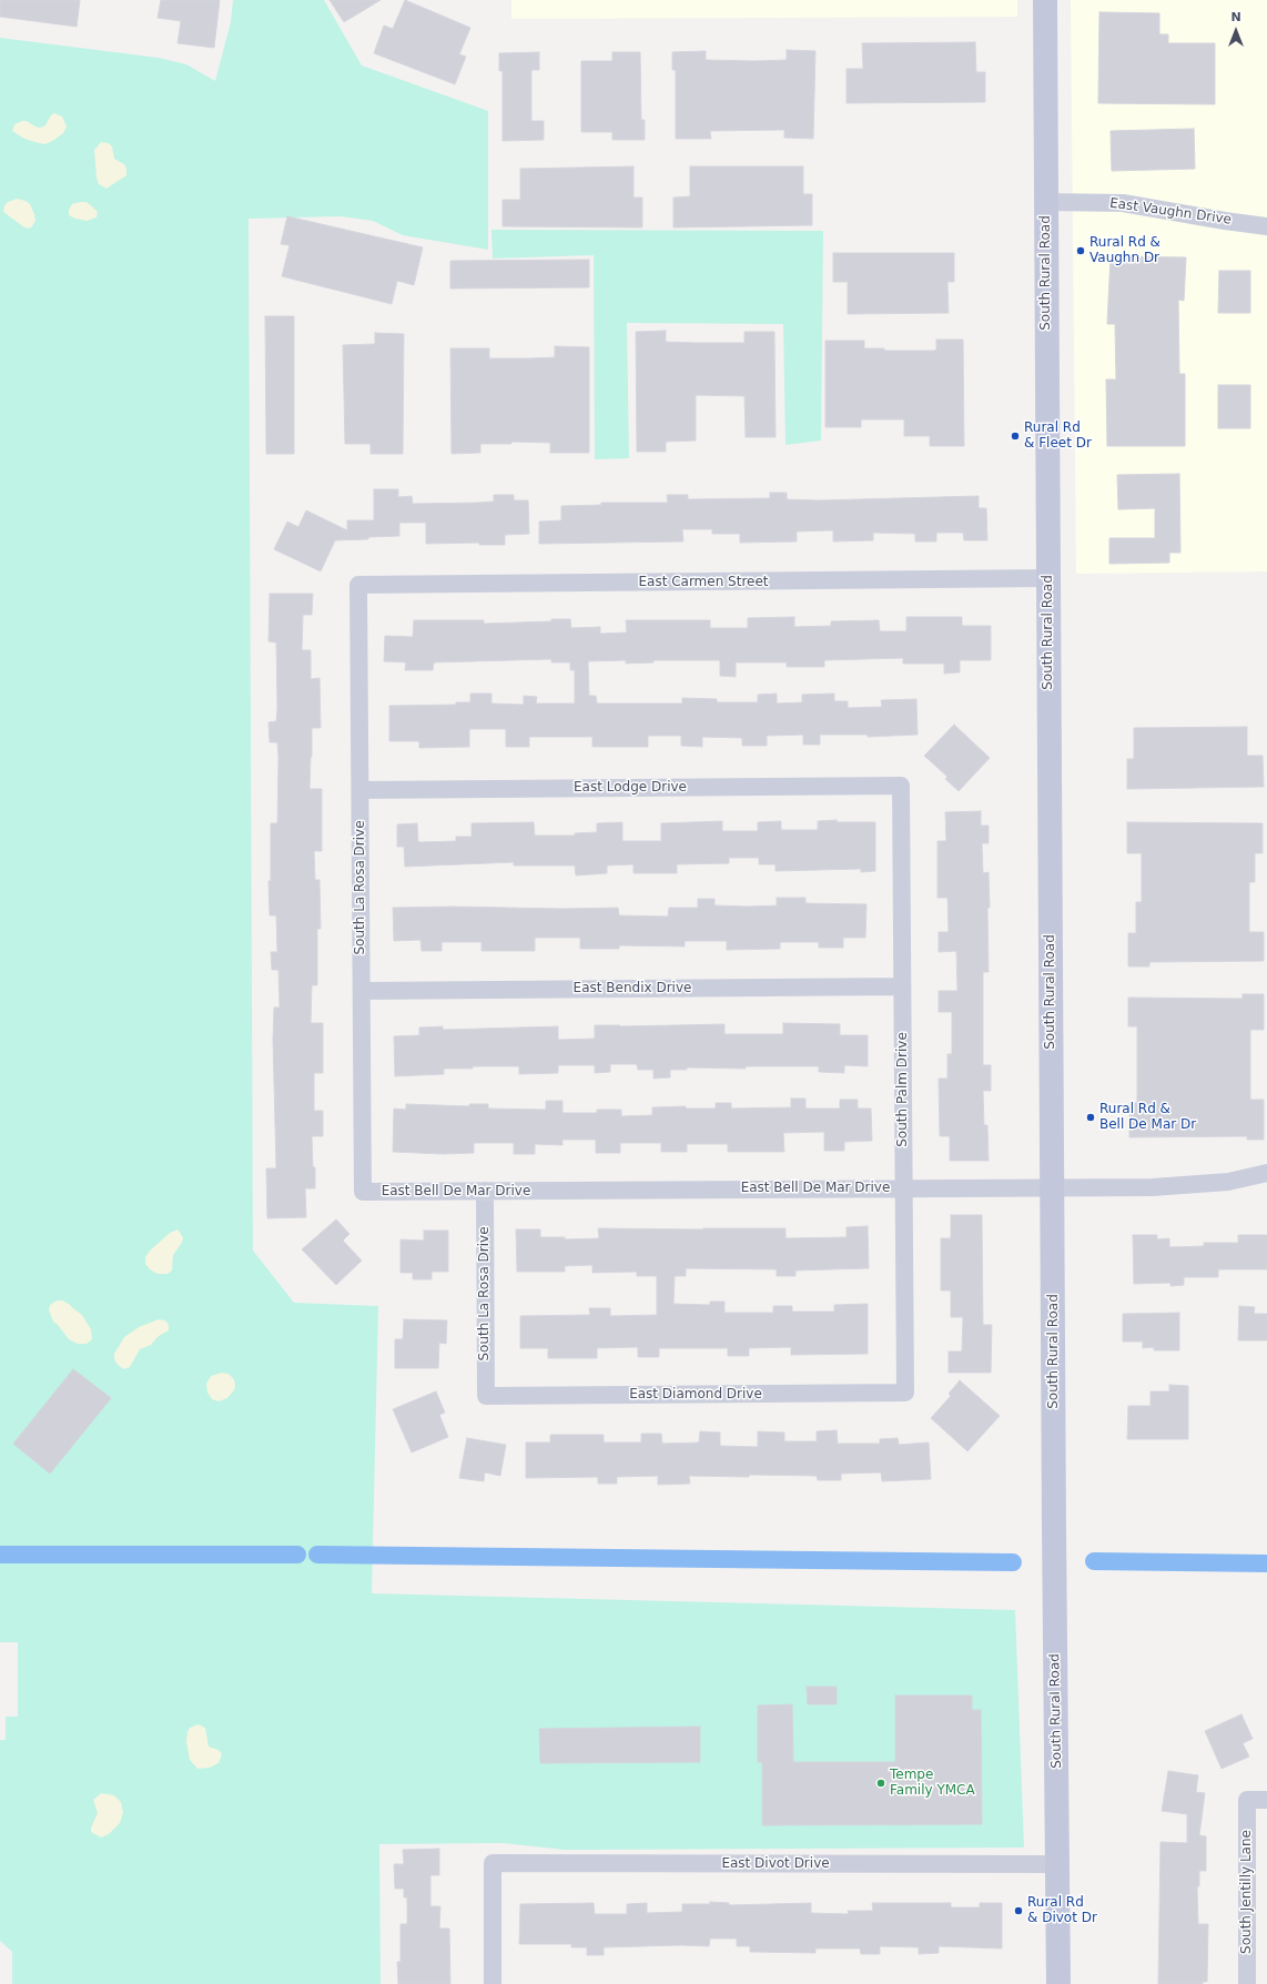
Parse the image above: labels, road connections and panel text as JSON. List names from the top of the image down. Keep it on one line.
{"streets":{"main road":["South Rural Road"],"street":["East Vaughn Drive","East Carmen Street","East Lodge Drive","South La Rosa Drive","East Bendix Drive","South Palm Drive","East Bell De Mar Drive","East Diamond Drive","East Divot Drive","South Jentilly Lane"]},"crossings":[["East Vaughn Drive","South Rural Road"],["South Rural Road","East Carmen Street"],["South Rural Road","East Bell De Mar Drive"],["South Rural Road","East Divot Drive"],["East Carmen Street","South La Rosa Drive"],["East Lodge Drive","South La Rosa Drive"],["East Lodge Drive","South Palm Drive"],["South La Rosa Drive","East Bendix Drive"],["South La Rosa Drive","East Bell De Mar Drive"],["South La Rosa Drive","East Diamond Drive"],["East Bendix Drive","South Palm Drive"],["South Palm Drive","East Bell De Mar Drive"],["South Palm Drive","East Diamond Drive"]],"places":["Rural Rd & Vaughn Dr","Rural Rd & Fleet Dr","Rural Rd & Bell De Mar Dr","Tempe Family YMCA","Rural Rd & Divot Dr"],"north":"top"}
